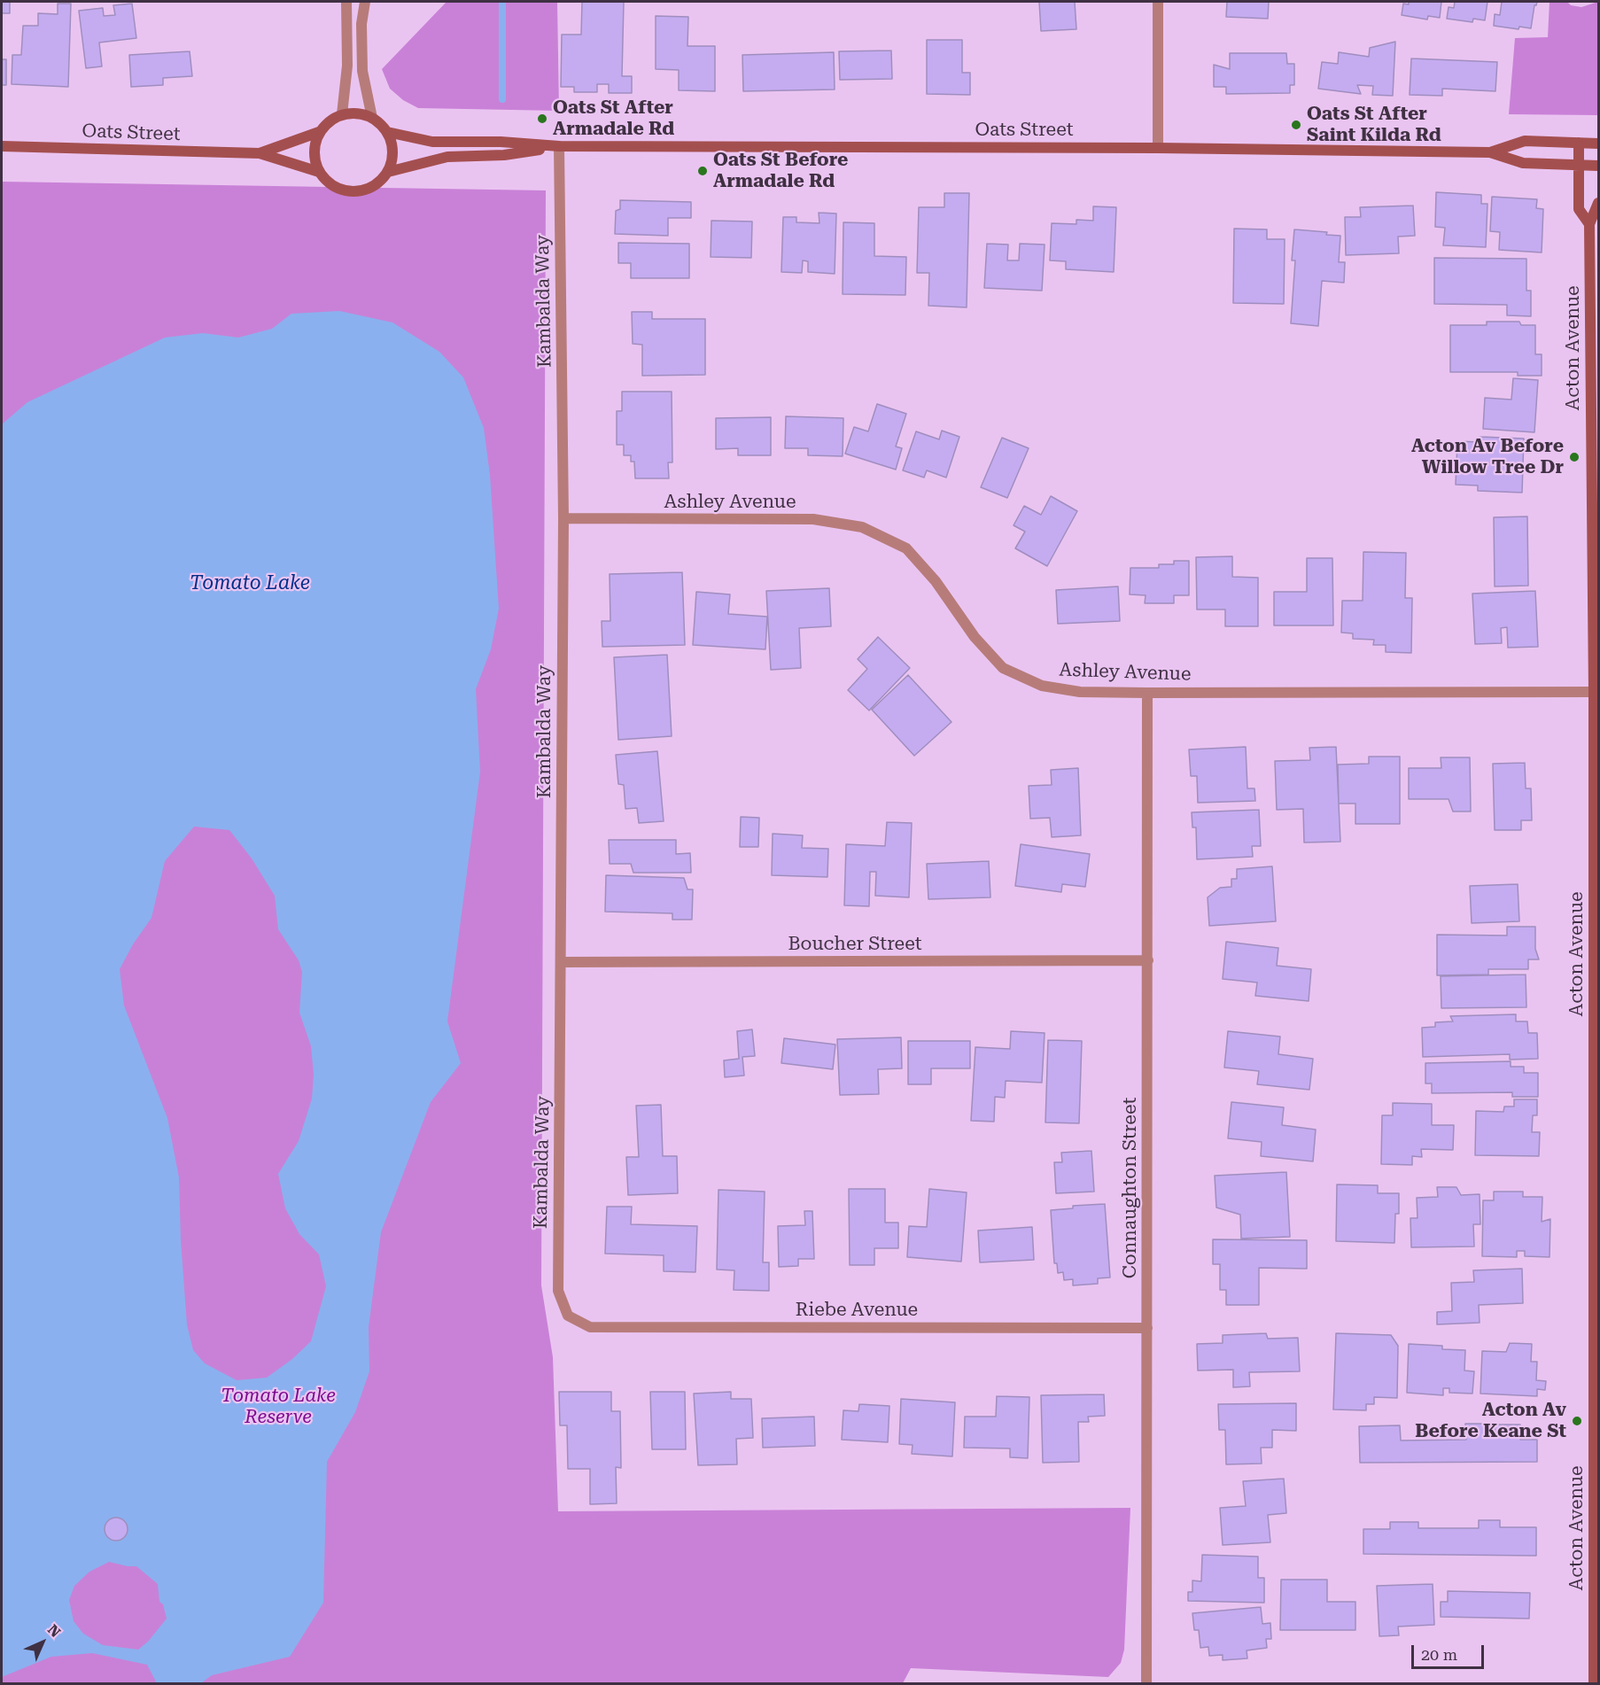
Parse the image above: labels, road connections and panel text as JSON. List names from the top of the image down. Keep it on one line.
{"streets":{"street":["Oats Street","Kambalda Way","Acton Avenue","Ashley Avenue","Boucher Street","Connaughton Street","Riebe Avenue"]},"crossings":[["Oats Street","Kambalda Way"],["Oats Street","Acton Avenue"],["Kambalda Way","Ashley Avenue"],["Kambalda Way","Boucher Street"],["Kambalda Way","Riebe Avenue"],["Acton Avenue","Ashley Avenue"],["Ashley Avenue","Connaughton Street"],["Boucher Street","Connaughton Street"],["Connaughton Street","Riebe Avenue"]],"water":["Tomato Lake"],"parks":["Tomato Lake Reserve"],"places":["Oats St After Armadale Rd","Oats St After Saint Kilda Rd","Oats St Before Armadale Rd","Acton Av Before Willow Tree Dr","Acton Av Before Keane St"],"scale_bar":"20 m","north":"top right"}
